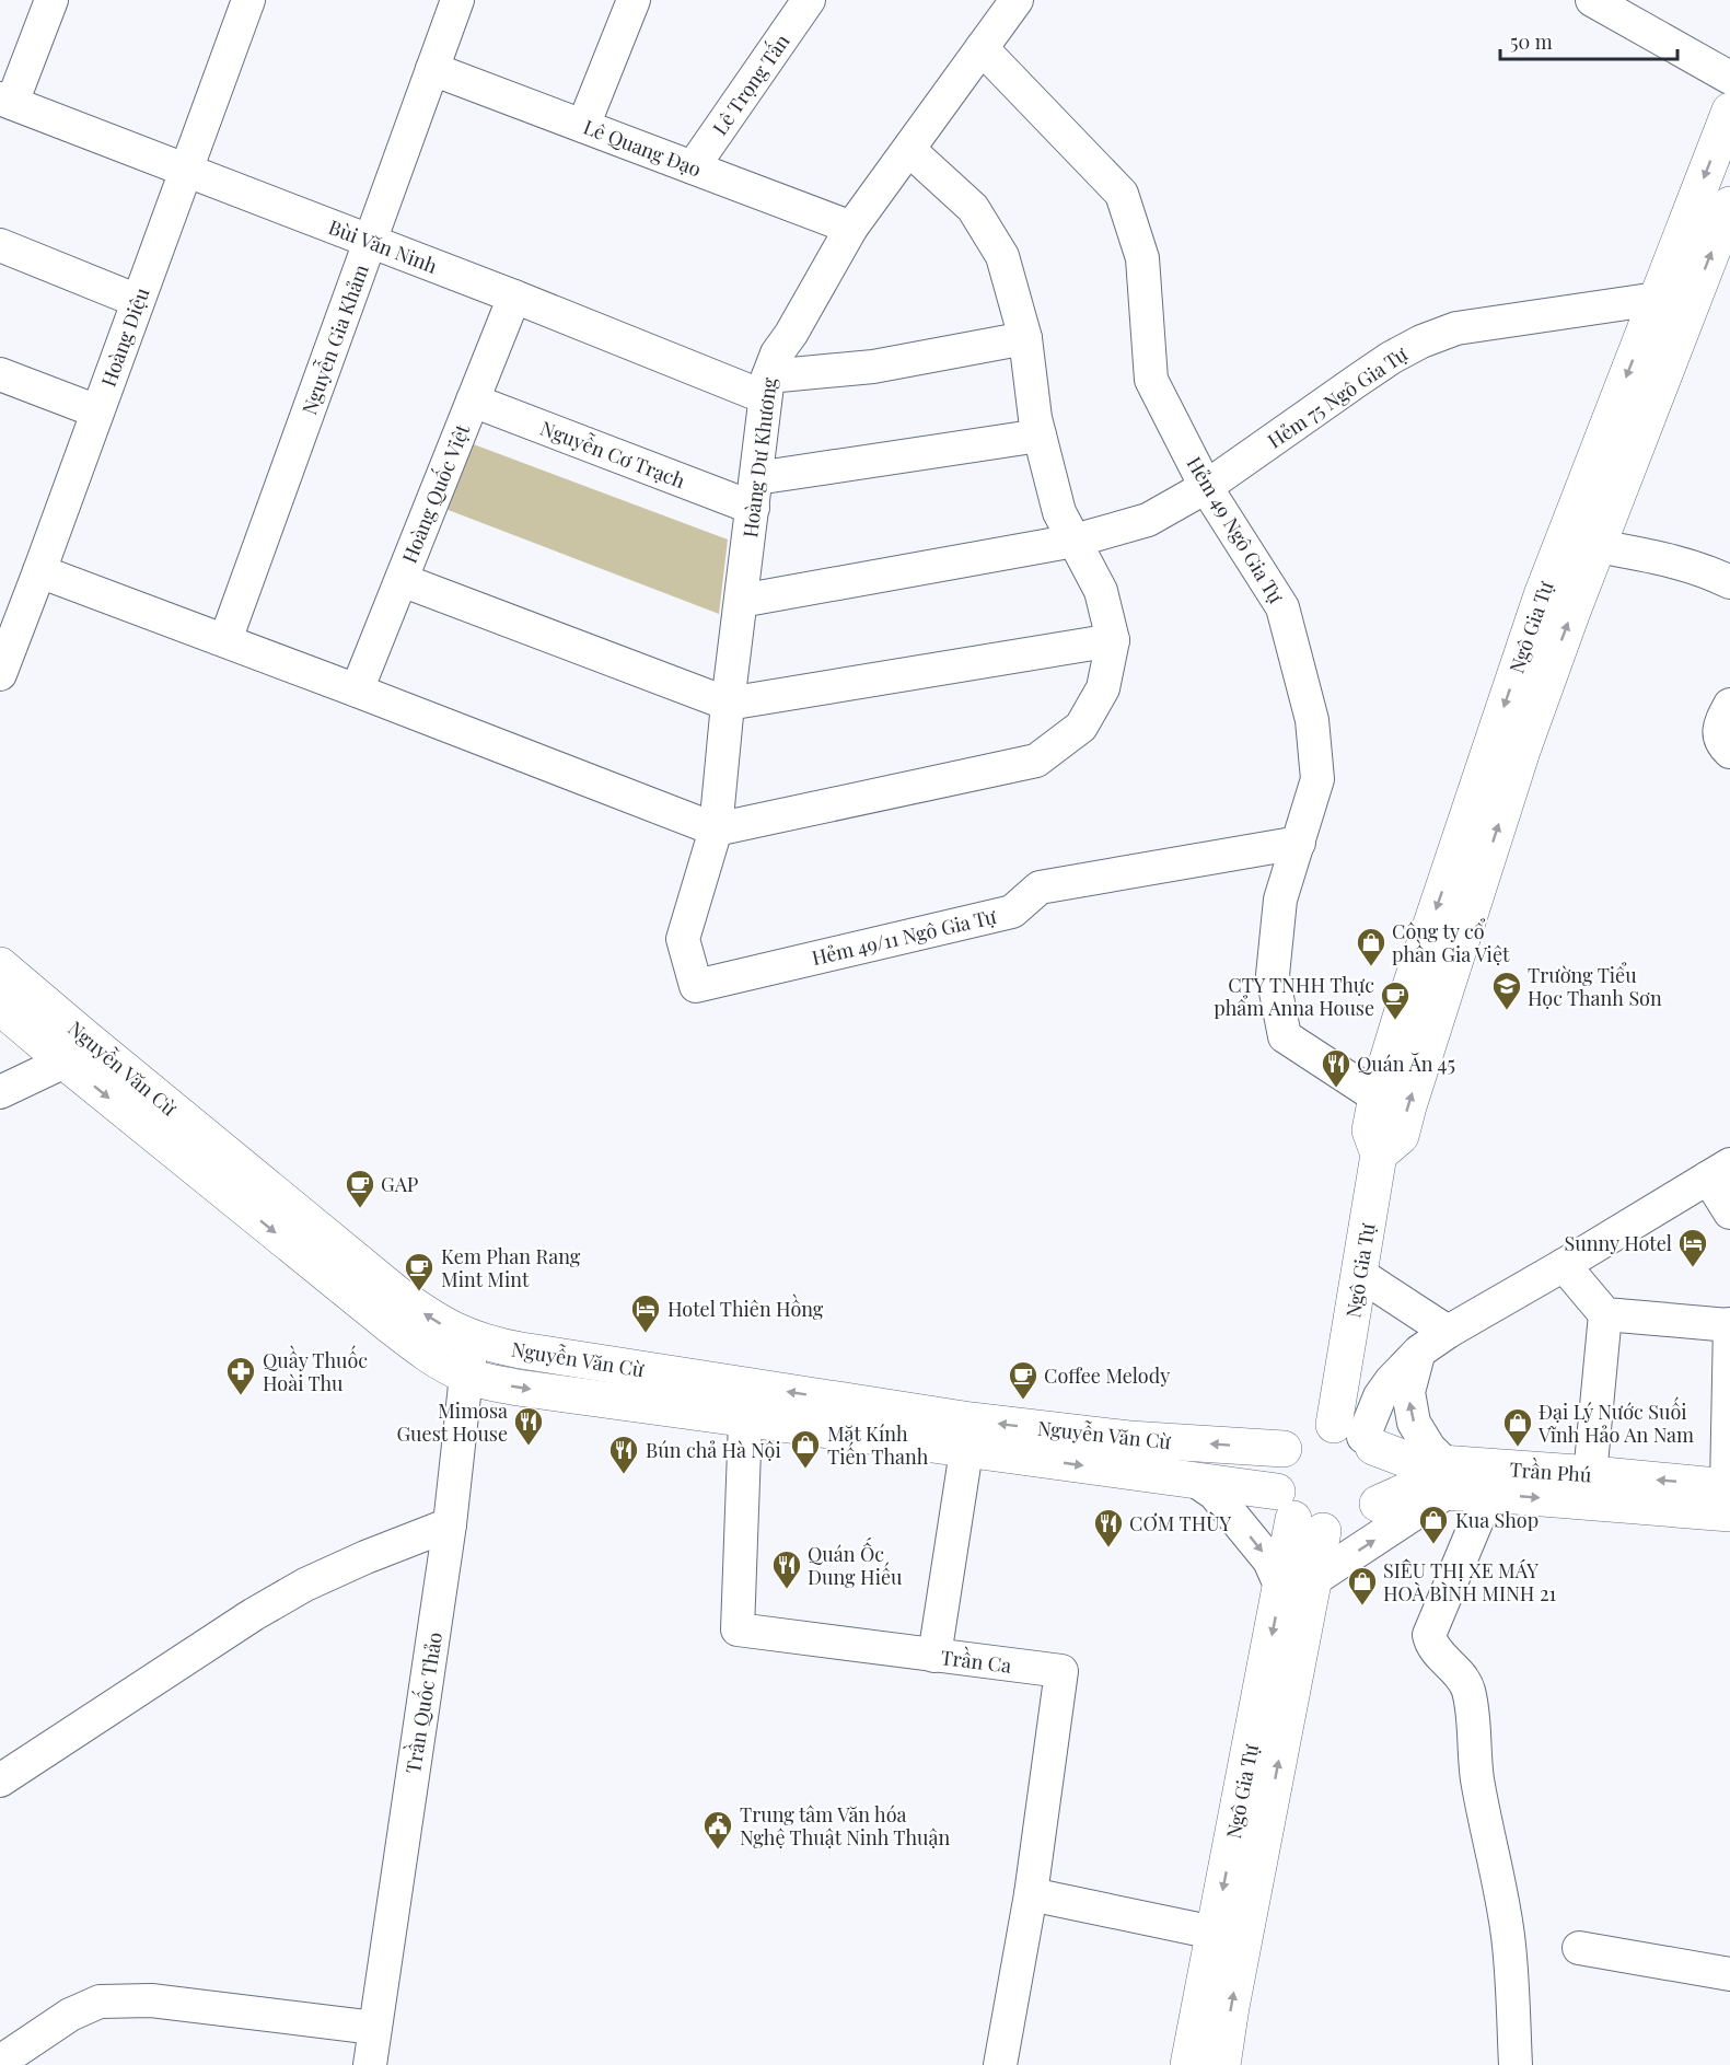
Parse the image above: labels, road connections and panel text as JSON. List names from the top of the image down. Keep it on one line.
{"streets":{"main road":["Ngô Gia Tự","Nguyễn Văn Cừ","Trần Phú"],"street":["Lê Trọng Tấn","Lê Quang Đạo","Bùi Văn Ninh","Hoàng Diệu","Nguyễn Gia Khảm","Hẻm 75 Ngô Gia Tự","Nguyễn Cơ Trạch","Hoàng Dư Khương","Hoàng Quốc Việt","Hẻm 49 Ngô Gia Tự","Hẻm 49/11 Ngô Gia Tự","Trần Ca","Trần Quốc Thảo"]},"crossings":[["Lê Trọng Tấn","Lê Quang Đạo"],["Lê Quang Đạo","Nguyễn Gia Khảm"],["Lê Quang Đạo","Hoàng Dư Khương"],["Bùi Văn Ninh","Hoàng Diệu"],["Bùi Văn Ninh","Nguyễn Gia Khảm"],["Bùi Văn Ninh","Hoàng Dư Khương"],["Bùi Văn Ninh","Hoàng Quốc Việt"],["Hẻm 75 Ngô Gia Tự","Hoàng Dư Khương"],["Hẻm 75 Ngô Gia Tự","Hẻm 49 Ngô Gia Tự"],["Hẻm 75 Ngô Gia Tự","Ngô Gia Tự"],["Nguyễn Cơ Trạch","Hoàng Dư Khương"],["Nguyễn Cơ Trạch","Hoàng Quốc Việt"],["Hoàng Dư Khương","Hẻm 49 Ngô Gia Tự"],["Hoàng Dư Khương","Hẻm 49/11 Ngô Gia Tự"],["Hẻm 49 Ngô Gia Tự","Ngô Gia Tự"],["Hẻm 49 Ngô Gia Tự","Hẻm 49/11 Ngô Gia Tự"],["Ngô Gia Tự","Nguyễn Văn Cừ"],["Ngô Gia Tự","Trần Phú"],["Nguyễn Văn Cừ","Trần Phú"],["Nguyễn Văn Cừ","Trần Ca"],["Nguyễn Văn Cừ","Trần Quốc Thảo"]],"places":{"shop":["Công ty cổ phần Gia Việt","Đại Lý Nước Suối Vĩnh Hảo An Nam","Măt Kính Tiến Thanh","Kua Shop","SIÊU THỊ XE MÁY HOÀ BÌNH MINH 21"],"school or university":["Trường Tiểu Học Thanh Sơn"],"cafe":["CTY TNHH Thực phẩm Anna House","GAP","Kem Phan Rang Mint Mint","Coffee Melody"],"restaurant":["Quán Ăn 45","Mimosa Guest House","Bún chả Hà Nội","CƠM THÙY","Quán Ốc Dung Hiếu"],"hotel":["Sunny Hotel","Hotel Thiên Hồng"],"pharmacy":["Quầy Thuốc Hoài Thu"],"public building":["Trung tâm Văn hóa Nghệ Thuật Ninh Thuận"]},"scale_bar":"50 m"}
